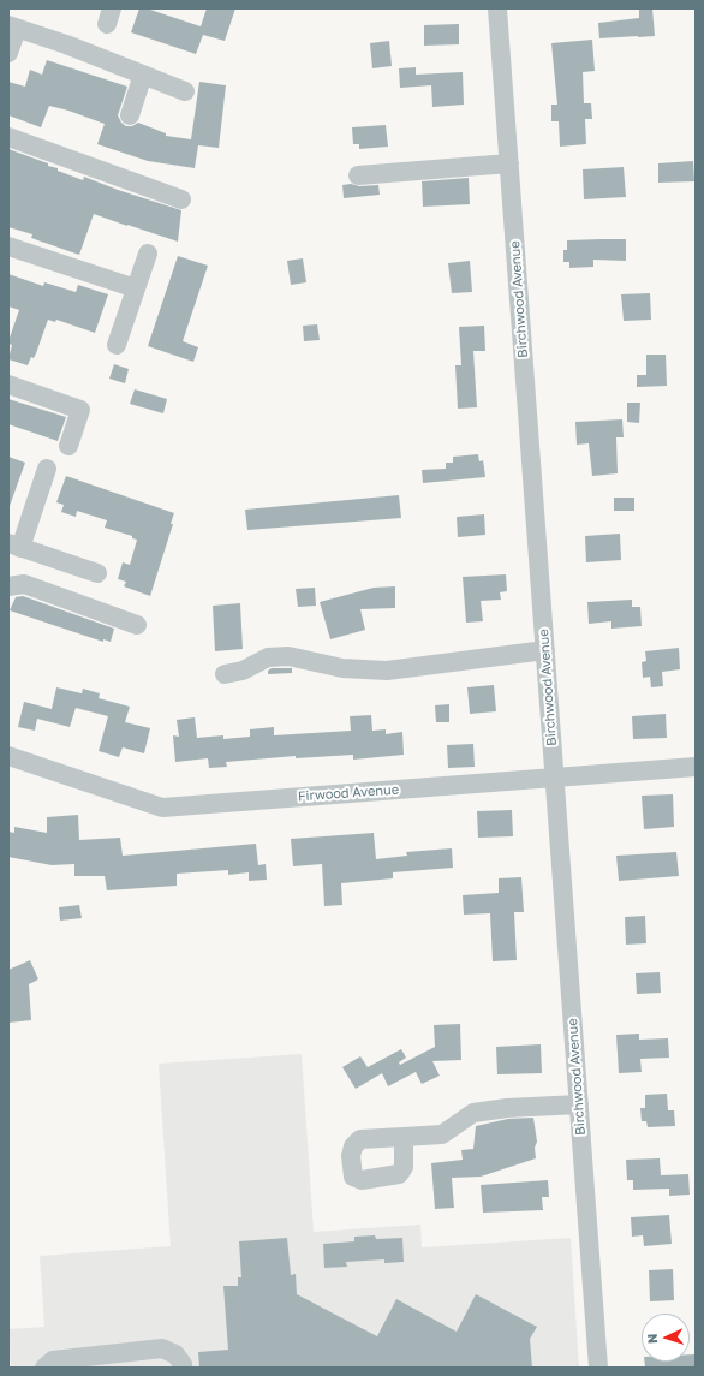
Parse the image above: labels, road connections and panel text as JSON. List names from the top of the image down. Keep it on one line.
{"streets":{"street":["Birchwood Avenue","Firwood Avenue"]},"crossings":[["Birchwood Avenue","Firwood Avenue"]],"north":"left"}
